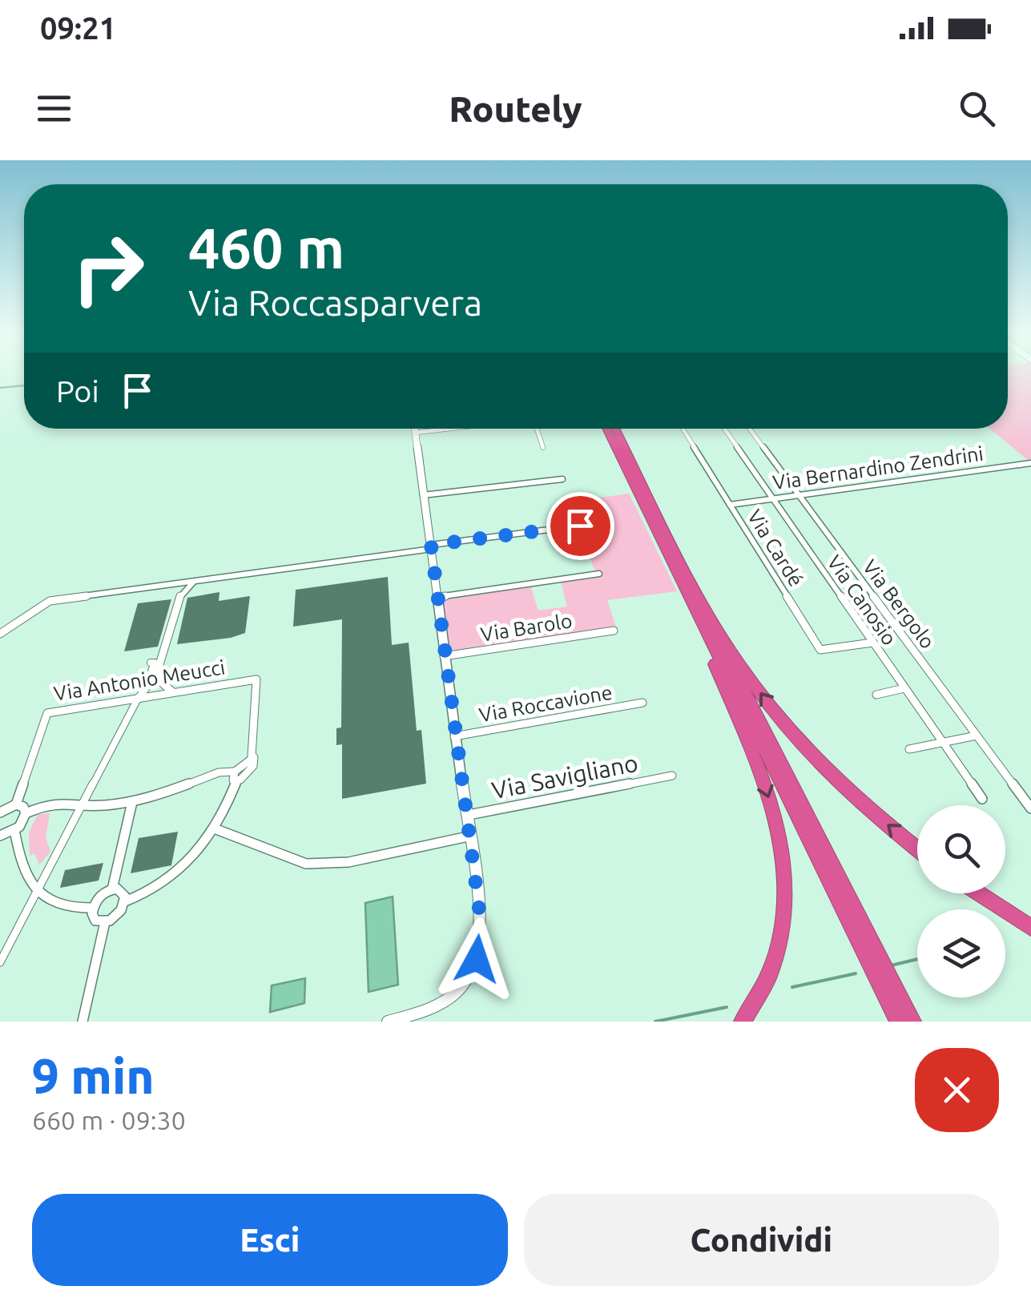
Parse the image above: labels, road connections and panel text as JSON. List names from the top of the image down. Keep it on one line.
{"streets":{"street":["Via Bernardino Zendrini","Via Cardé","Via Canosio","Via Bergolo","Via Barolo","Via Antonio Meucci","Via Roccavione","Via Savigliano"]},"crossings":[["Via Bernardino Zendrini","Via Cardé"],["Via Bernardino Zendrini","Via Canosio"],["Via Bernardino Zendrini","Via Bergolo"],["Via Cardé","Via Canosio"]],"page":{"status":"09:21","header":"Routely","turn":["460 m","Via Roccasparvera"],"then":"Poi","heading":["9 min","660 m · 09:30"],"buttons":["Esci","Condividi"]}}
